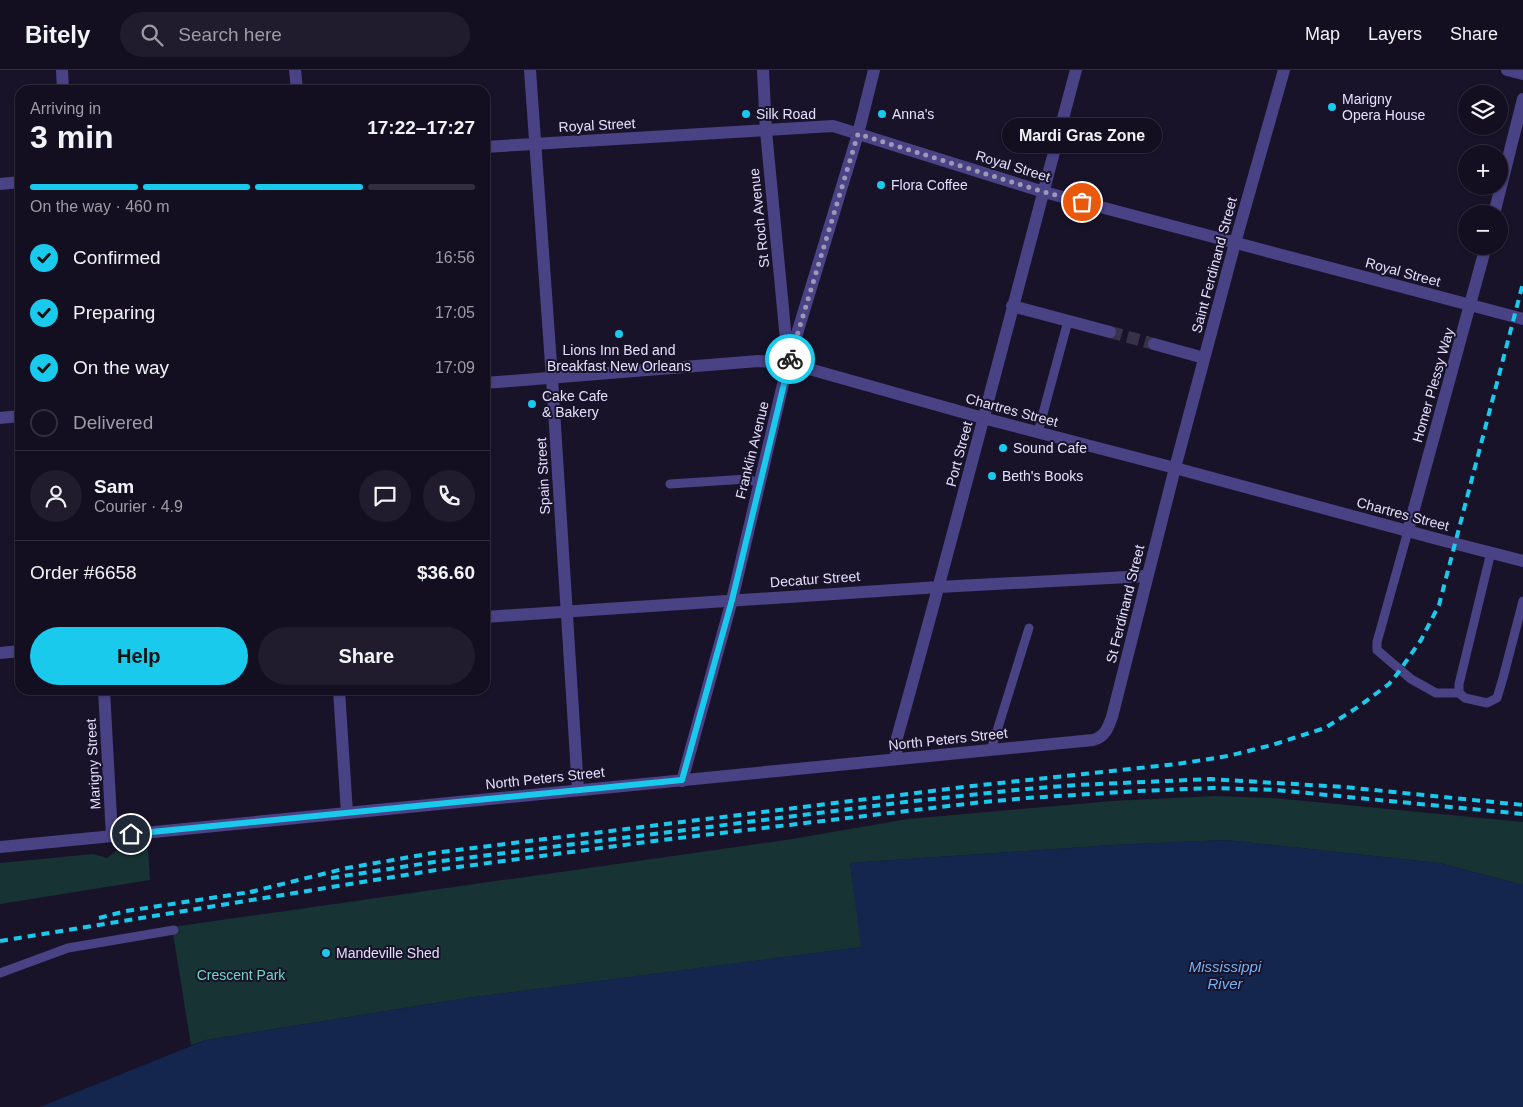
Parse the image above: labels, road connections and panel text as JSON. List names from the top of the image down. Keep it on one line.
{"streets":{"street":["Royal Street","St Roch Avenue","Saint Ferdinand Street","Homer Plessy Way","Chartres Street","Franklin Avenue","Port Street","Spain Street","Decatur Street","St Ferdinand Street","North Peters Street","Marigny Street"]},"crossings":[["Royal Street","St Roch Avenue"],["Royal Street","Saint Ferdinand Street"],["Royal Street","Homer Plessy Way"],["Royal Street","Franklin Avenue"],["Royal Street","Port Street"],["Royal Street","Spain Street"],["St Roch Avenue","Chartres Street"],["St Roch Avenue","Franklin Avenue"],["Saint Ferdinand Street","Chartres Street"],["Saint Ferdinand Street","St Ferdinand Street"],["Homer Plessy Way","Chartres Street"],["Chartres Street","Franklin Avenue"],["Chartres Street","Port Street"],["Chartres Street","Spain Street"],["Chartres Street","St Ferdinand Street"],["Franklin Avenue","Decatur Street"],["Franklin Avenue","North Peters Street"],["Port Street","Decatur Street"],["Port Street","North Peters Street"],["Spain Street","Decatur Street"],["Spain Street","North Peters Street"],["Decatur Street","St Ferdinand Street"],["St Ferdinand Street","North Peters Street"],["North Peters Street","Marigny Street"]],"water":["Mississippi River"],"parks":["Crescent Park"],"places":["Marigny Opera House","Silk Road","Anna's","Flora Coffee","Mardi Gras Zone","Lions Inn Bed and Breakfast New Orleans","Cake Cafe & Bakery","Sound Cafe","Beth's Books","Mandeville Shed"],"page":{"header":"Bitely","search":"Search here","nav":["Map","Layers","Share"],"map_buttons":["+","−"],"heading":["3 min","Arriving in","17:22–17:27"],"panel":["Sam","Courier · 4.9","Order #6658","$36.60"],"bubble":"Mardi Gras Zone","bar":"On the way · 460 m","list":[["Confirmed","16:56"],["Preparing","17:05"],["On the way","17:09"],"Delivered"],"buttons":["Help","Share"]}}
